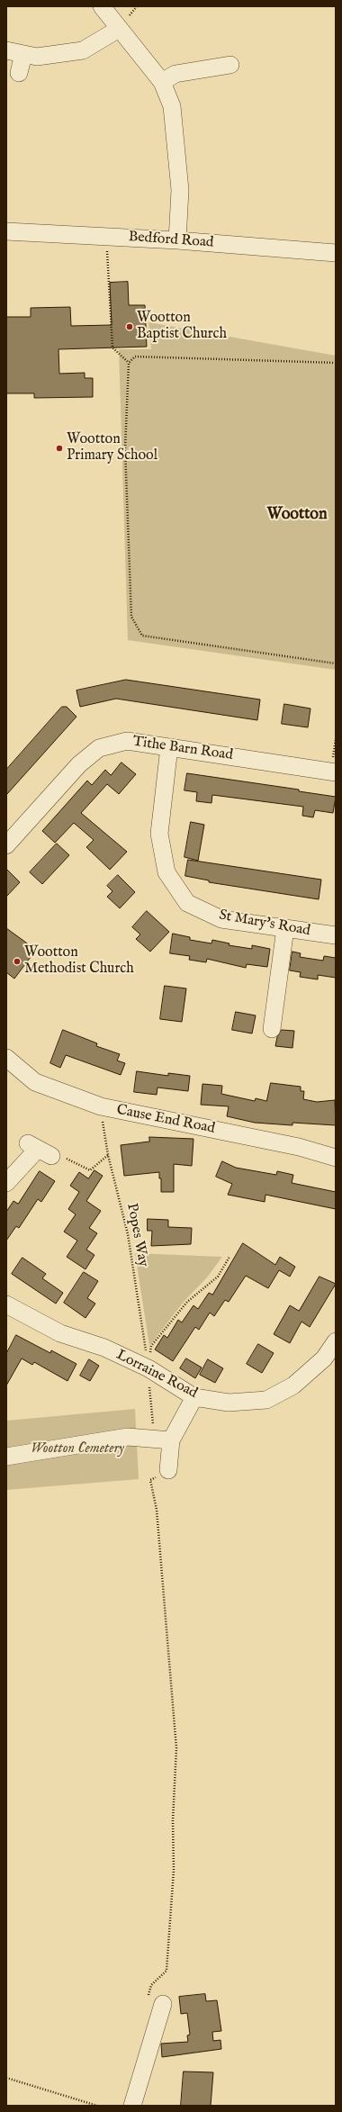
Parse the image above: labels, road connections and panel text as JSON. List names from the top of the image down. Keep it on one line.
{"streets":{"street":["Bedford Road","Tithe Barn Road","St Mary's Road","Cause End Road","Lorraine Road"],"path":["Popes Way"]},"crossings":[["Tithe Barn Road","St Mary's Road"],["Cause End Road","Popes Way"],["Popes Way","Lorraine Road"]],"districts":["Wootton"],"parks":["Wootton Cemetery"],"places":["Wootton Baptist Church","Wootton Primary School","Wootton Methodist Church"]}
